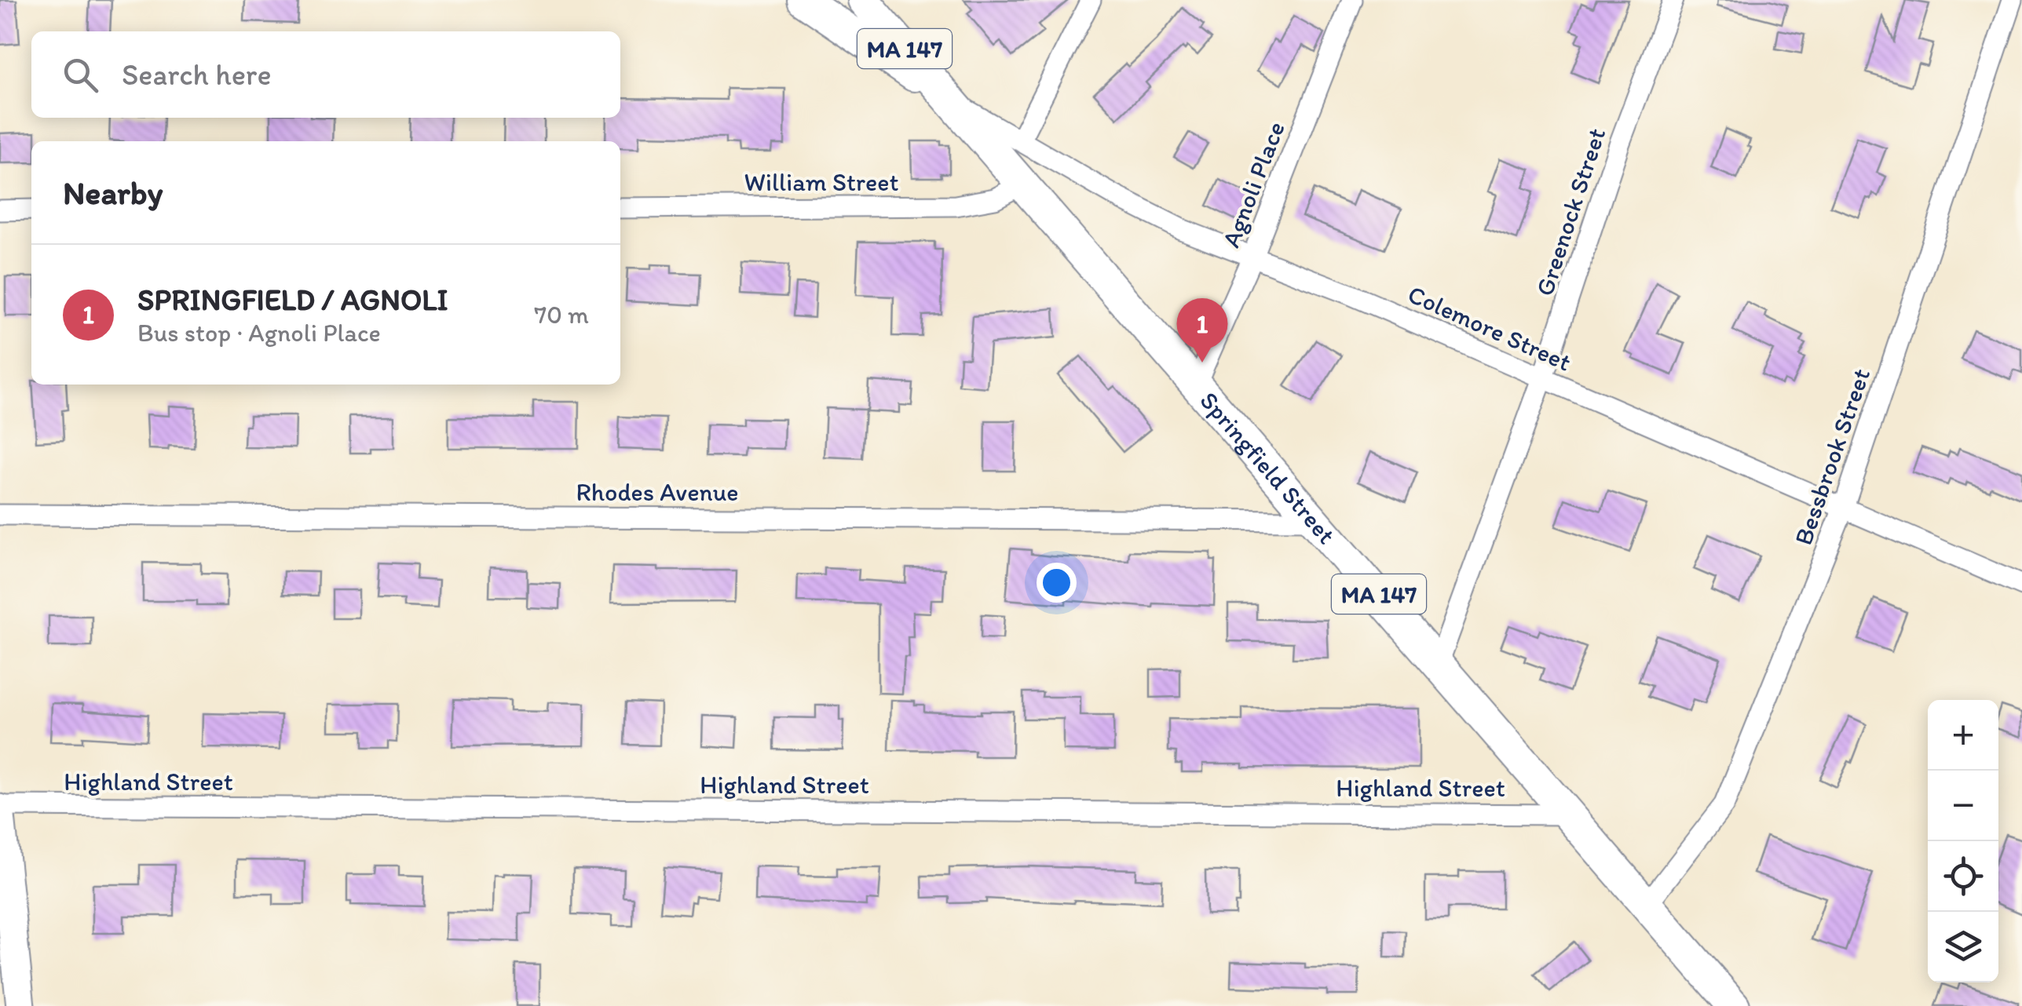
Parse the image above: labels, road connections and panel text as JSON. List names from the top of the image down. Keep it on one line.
{"streets":{"main road":["MA 147","Springfield Street"],"street":["William Street","Agnoli Place","Greenock Street","Colemore Street","Bessbrook Street","Rhodes Avenue","Highland Street"]},"crossings":[["William Street","Springfield Street"],["Agnoli Place","Colemore Street"],["Agnoli Place","Springfield Street"],["Greenock Street","Colemore Street"],["Greenock Street","Springfield Street"],["Colemore Street","Bessbrook Street"],["Colemore Street","Springfield Street"],["Bessbrook Street","Springfield Street"],["Springfield Street","Rhodes Avenue"],["Springfield Street","Highland Street"]],"page":{"search":"Search here","heading":"Nearby","list":[{"mark":"1","name":"SPRINGFIELD / AGNOLI","note":"Bus stop · Agnoli Place","value":"70 m"}],"pins":"1","map_buttons":["+","−"]}}
